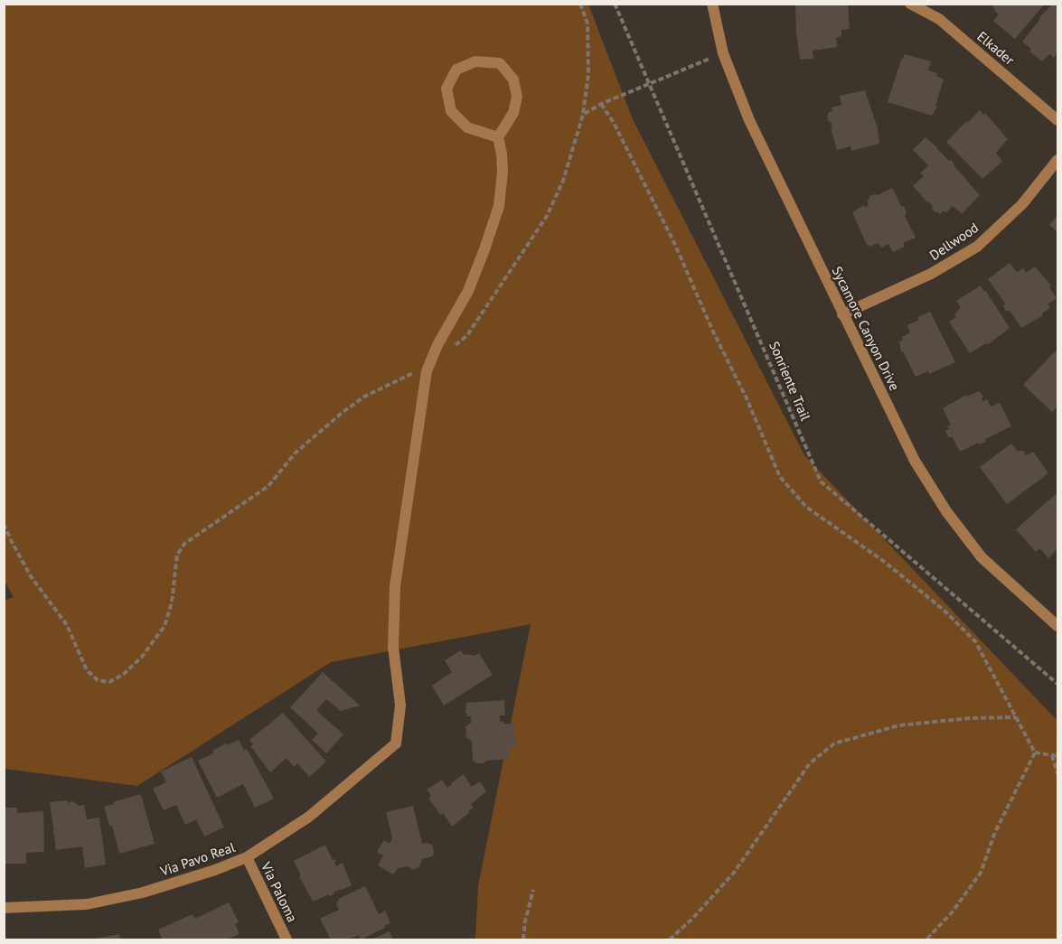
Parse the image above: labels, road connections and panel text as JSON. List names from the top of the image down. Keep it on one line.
{"streets":{"street":["Elkader","Dellwood","Sycamore Canyon Drive","Via Pavo Real","Via Paloma"],"path":["Sonriente Trail"]},"crossings":[["Dellwood","Sycamore Canyon Drive"],["Via Pavo Real","Via Paloma"]]}
